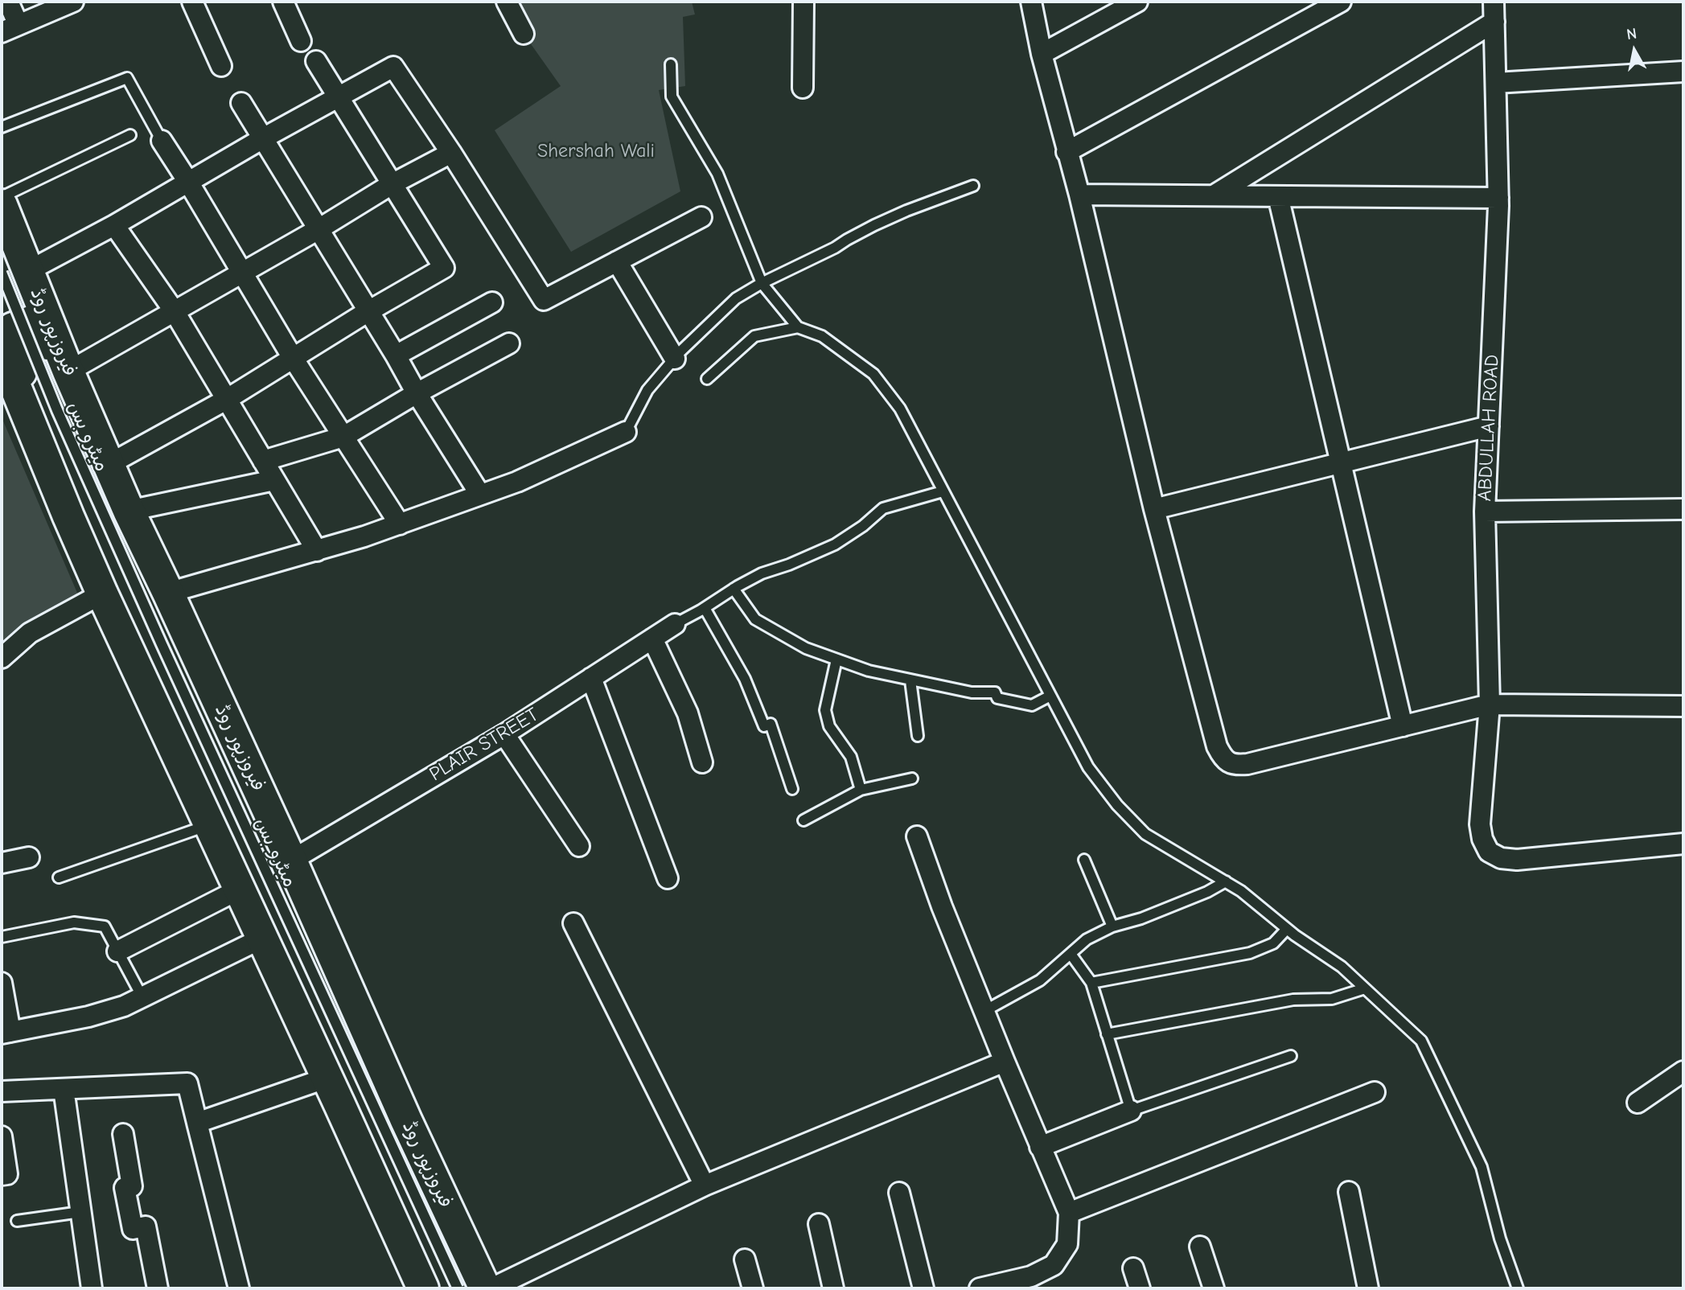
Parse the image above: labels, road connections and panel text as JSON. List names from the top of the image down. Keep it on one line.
{"streets":{"main road":["فیروزپور روڈ"],"street":["ABDULLAH ROAD","PLAIR STREET"],"lane":["میٹرو بس"]},"crossings":[["فیروزپور روڈ","میٹرو بس"],["فیروزپور روڈ","PLAIR STREET"]],"parks":["Shershah Wali"],"north":"top"}
